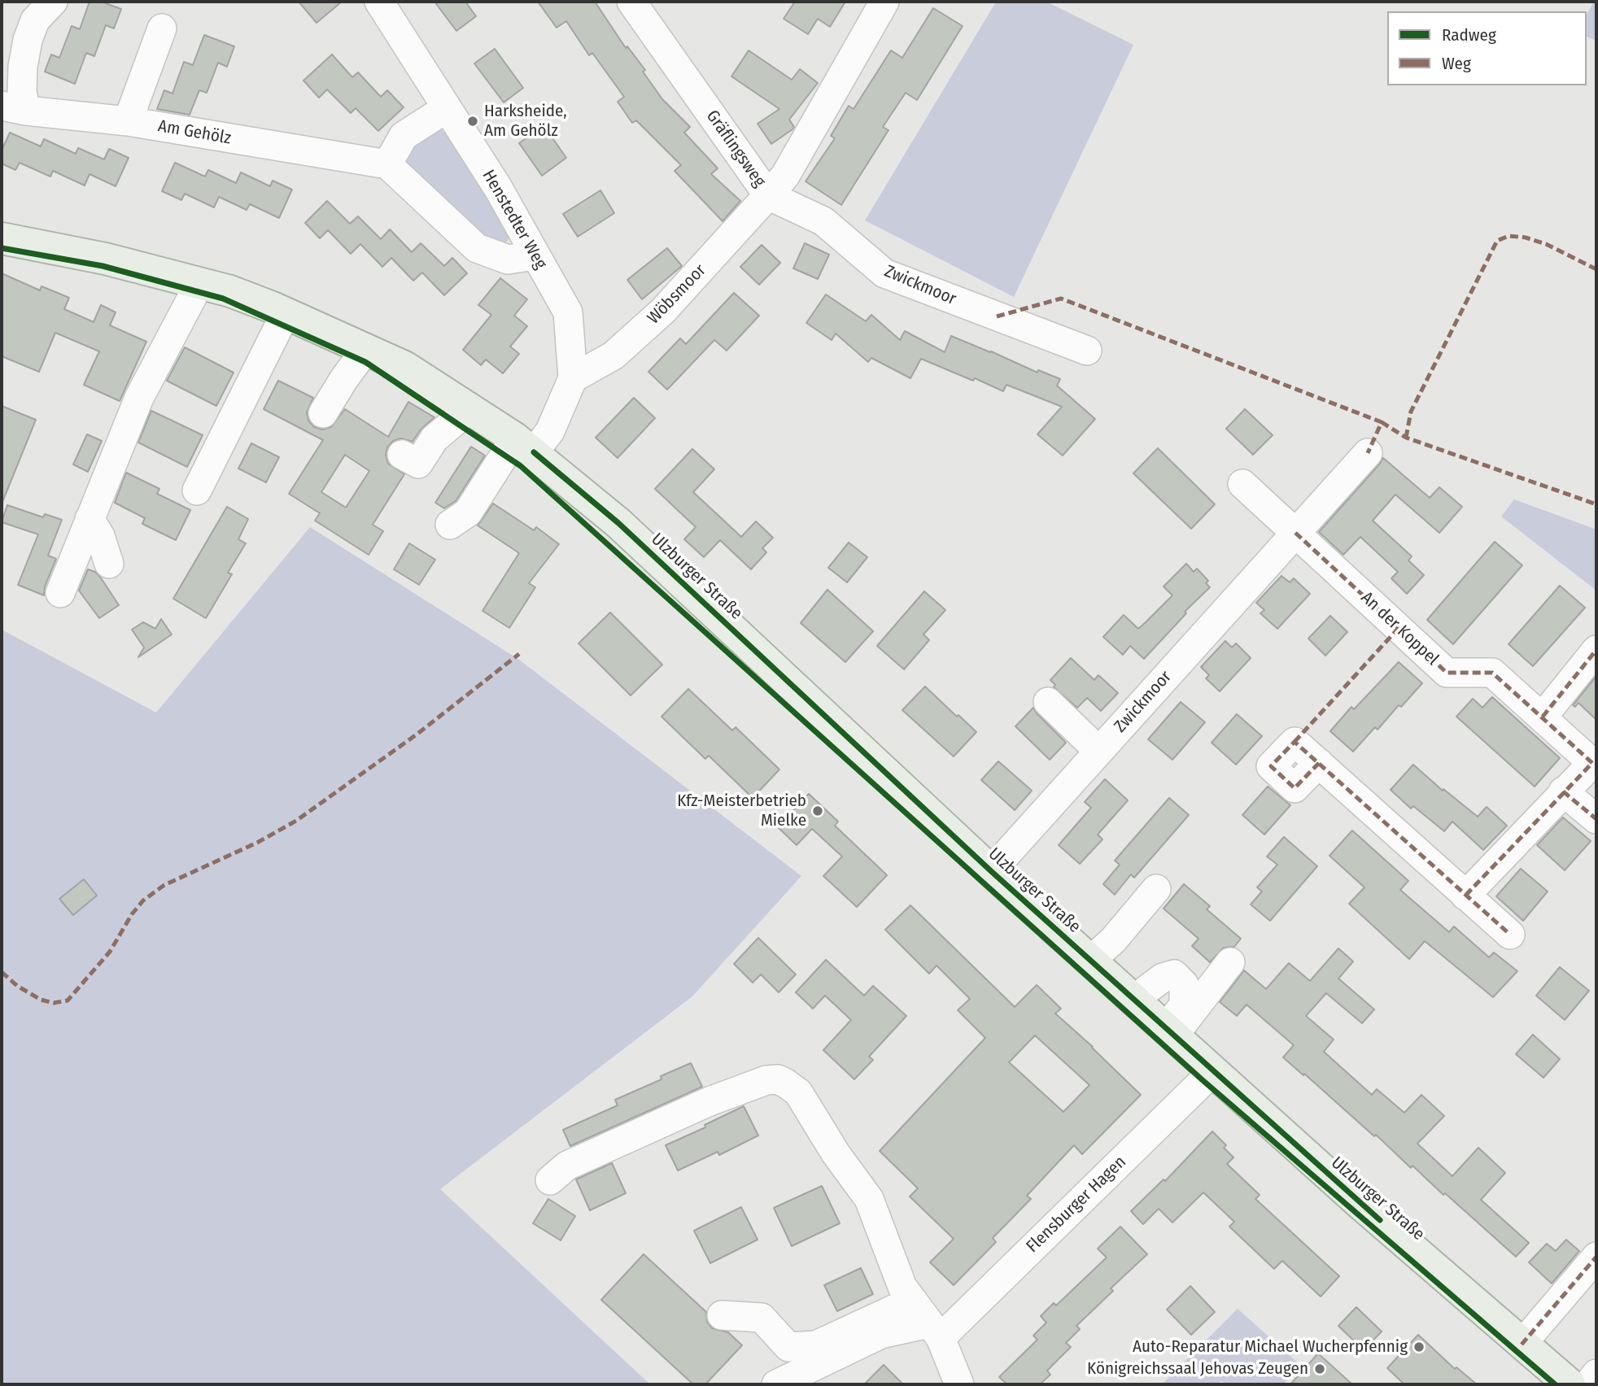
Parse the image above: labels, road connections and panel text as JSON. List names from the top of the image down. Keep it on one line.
{"streets":{"main road":["Ulzburger Straße"],"street":["Am Gehölz","Gräflingsweg","Henstedter Weg","Zwickmoor","Wöbsmoor","An der Koppel","Flensburger Hagen"]},"crossings":[["Gräflingsweg","Zwickmoor"],["Gräflingsweg","Wöbsmoor"],["Henstedter Weg","Wöbsmoor"],["Henstedter Weg","Ulzburger Straße"],["Zwickmoor","Wöbsmoor"],["Zwickmoor","Ulzburger Straße"],["Zwickmoor","An der Koppel"],["Ulzburger Straße","Flensburger Hagen"]],"places":["Harksheide, Am Gehölz","Kfz-Meisterbetrieb Mielke","Auto-Reparatur Michael Wucherpfennig","Königreichssaal Jehovas Zeugen"],"legend":["Radweg","Weg"]}
